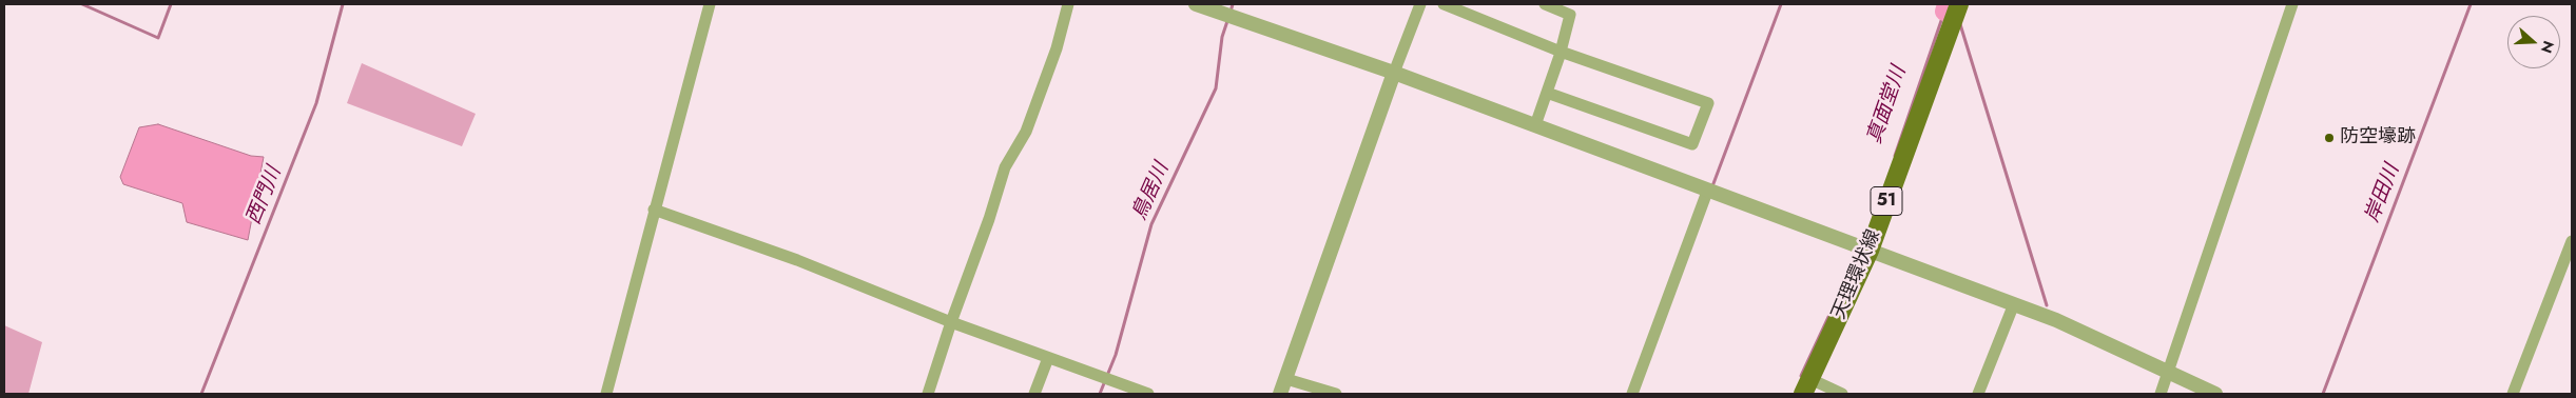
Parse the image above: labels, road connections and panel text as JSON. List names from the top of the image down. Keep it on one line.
{"streets":{"main road":["51","天理環状線"]},"water":["真面堂川","鳥居川","岸田川","西門川"],"places":["防空壕跡"],"north":"right"}
